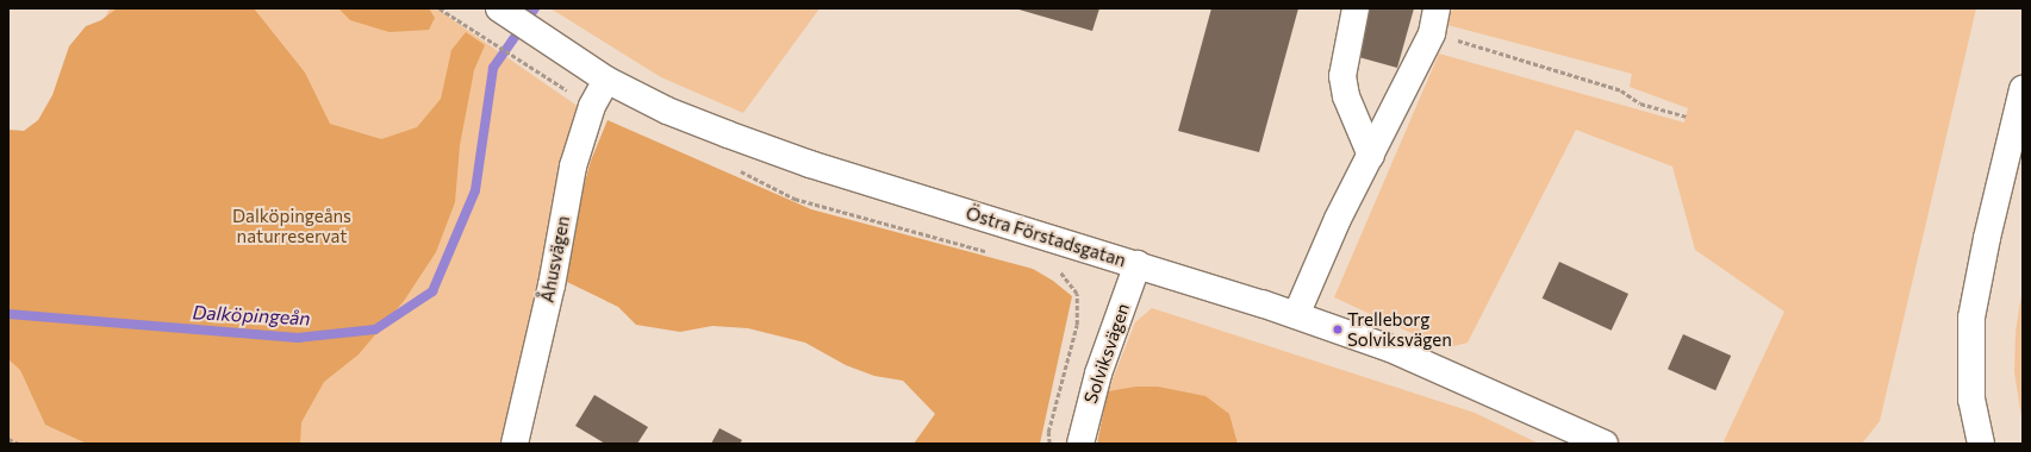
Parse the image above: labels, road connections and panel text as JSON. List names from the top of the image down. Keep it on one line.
{"streets":{"street":["Östra Förstadsgatan","Åhusvägen","Solviksvägen"]},"crossings":[["Östra Förstadsgatan","Åhusvägen"],["Östra Förstadsgatan","Solviksvägen"]],"water":["Dalköpingeån"],"parks":["Dalköpingeåns naturreservat"],"places":["Trelleborg Solviksvägen"]}
